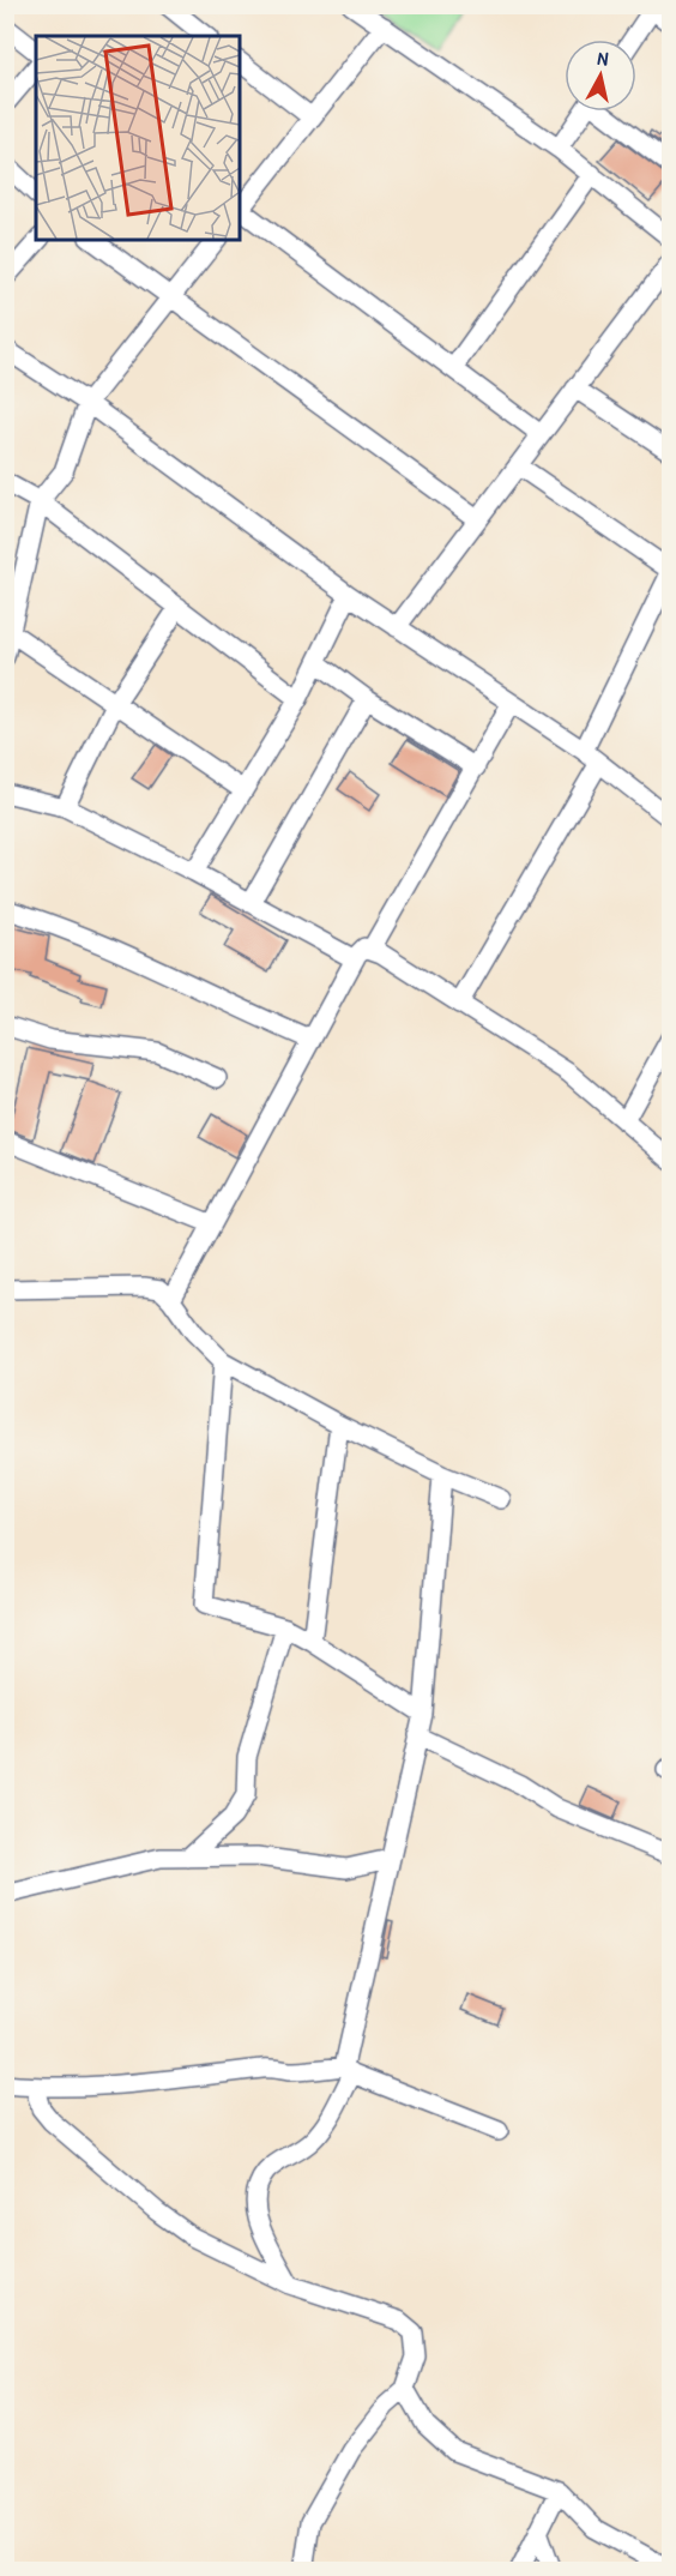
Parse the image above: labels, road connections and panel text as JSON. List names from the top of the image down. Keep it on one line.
{"north":"top"}
